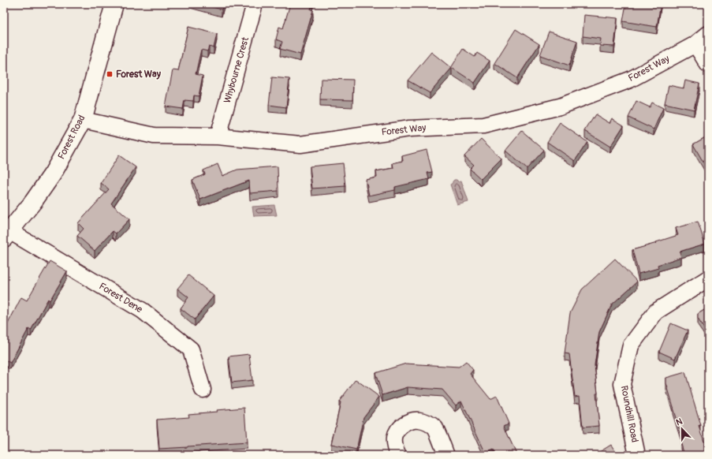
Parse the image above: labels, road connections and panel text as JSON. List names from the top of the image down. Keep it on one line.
{"streets":{"street":["Forest Way","Whybourne Crest","Forest Road","Forest Dene","Roundhill Road"]},"crossings":[["Forest Way","Whybourne Crest"],["Forest Way","Forest Road"],["Forest Road","Forest Dene"]],"places":{"transit":["Forest Way"]},"north":"top"}
